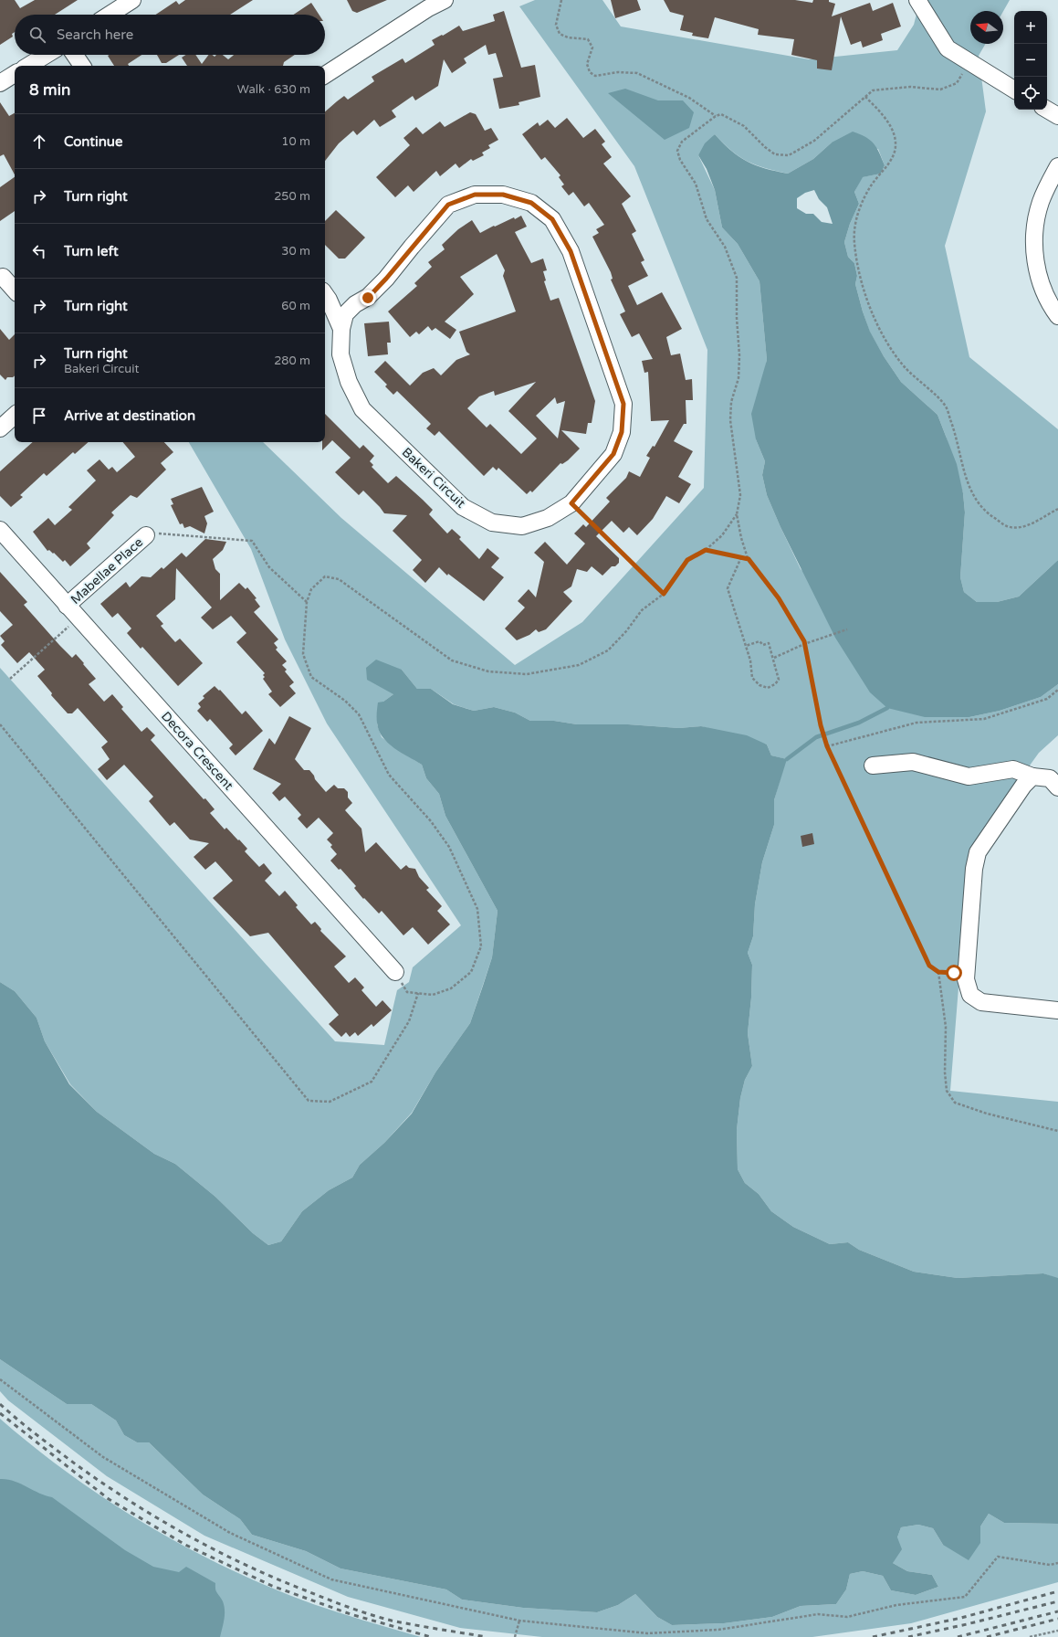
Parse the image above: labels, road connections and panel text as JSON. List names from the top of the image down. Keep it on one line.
{"streets":{"street":["Bakeri Circuit","Mabellae Place","Decora Crescent"]},"crossings":[["Mabellae Place","Decora Crescent"]],"north":"left","page":{"map_buttons":["+","−"],"search":"Search here","heading":["8 min","Walk · 630 m"],"list":[["Continue","10 m"],["Turn right","250 m"],["Turn left","30 m"],["Turn right","60 m"],["Turn right","Bakeri Circuit","280 m"],"Arrive at destination"]}}
